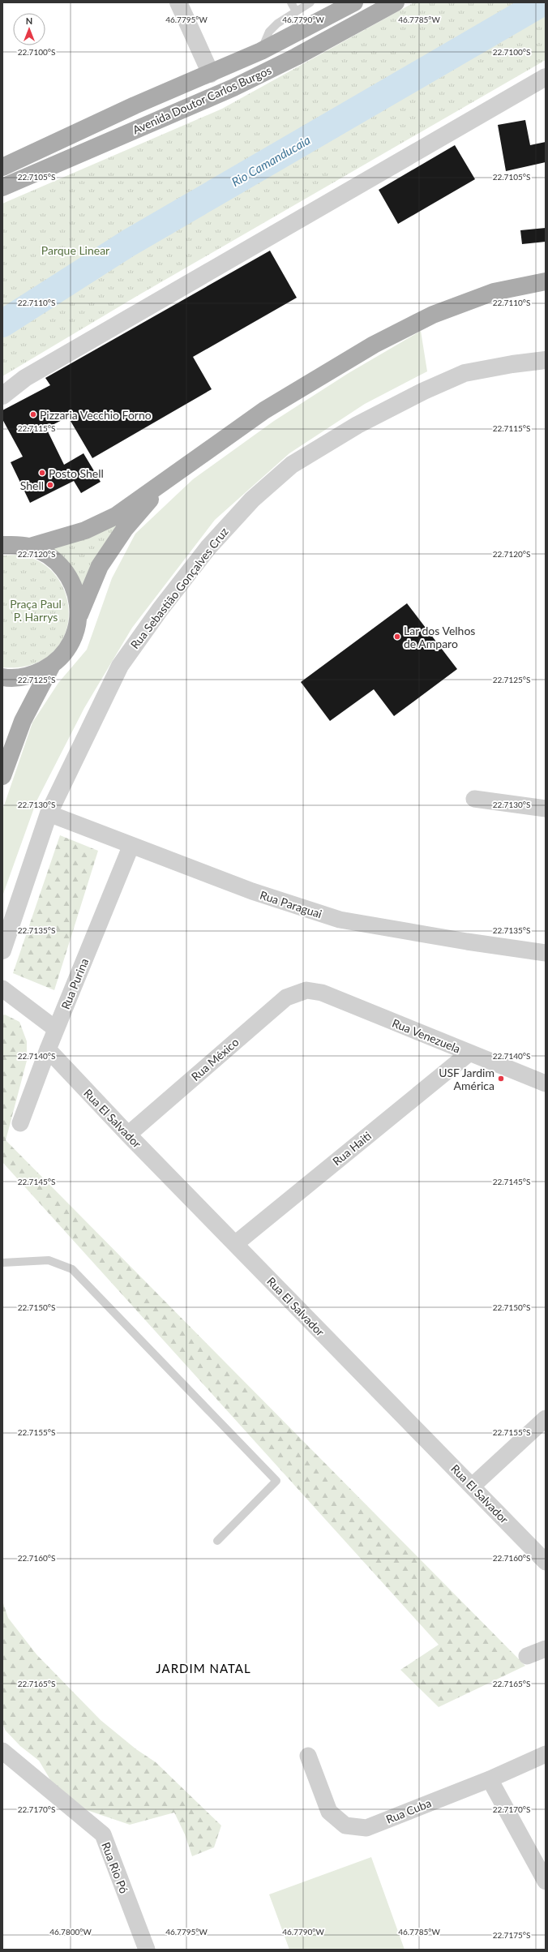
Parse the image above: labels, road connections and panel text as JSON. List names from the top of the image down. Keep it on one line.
{"streets":{"main road":["Avenida Doutor Carlos Burgos"],"street":["Rua Sebastião Gonçalves Cruz","Rua Paraguai","Rua Purina","Rua Venezuela","Rua México","Rua El Salvador","Rua Haiti","Rua Cuba","Rua Rio Pó"]},"crossings":[["Rua Sebastião Gonçalves Cruz","Rua Paraguai"],["Rua Paraguai","Rua Purina"],["Rua Purina","Rua El Salvador"],["Rua Venezuela","Rua México"],["Rua Venezuela","Rua Haiti"],["Rua México","Rua El Salvador"],["Rua El Salvador","Rua Haiti"]],"districts":["JARDIM NATAL"],"water":["Rio Camanducaia"],"parks":["Parque Linear","Praça Paul P. Harrys"],"places":["Pizzaria Vecchio Forno","Posto Shell","Shell","Lar dos Velhos de Amparo","USF Jardim América"],"north":"top","coordinates":["46.7795°W","46.7790°W","46.7785°W","22.7100°S","22.7105°S","22.7110°S","22.7115°S","22.7120°S","22.7125°S","22.7130°S","22.7135°S","22.7140°S","22.7145°S","22.7150°S","22.7155°S","22.7160°S","22.7165°S","22.7170°S","46.7800°W","22.7175°S"]}
